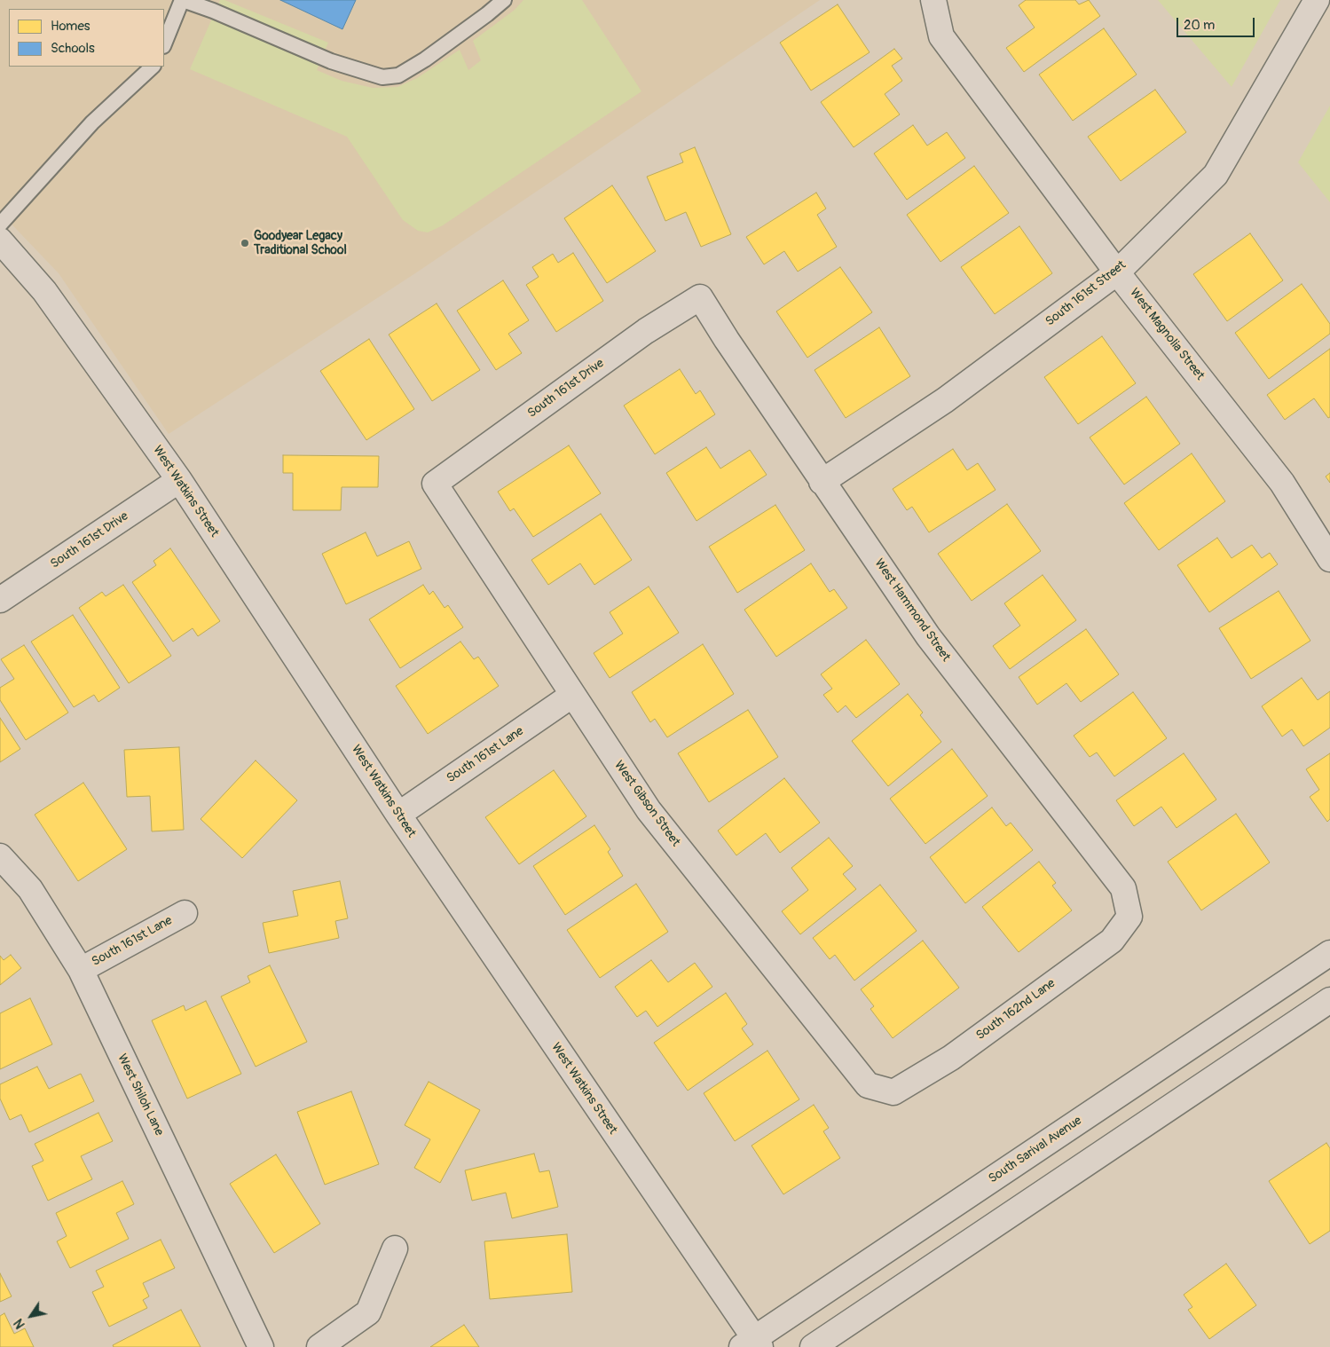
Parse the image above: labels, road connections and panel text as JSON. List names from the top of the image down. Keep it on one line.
{"streets":{"street":["South 161st Street","West Magnolia Street","South 161st Drive","West Watkins Street","West Hammond Street","South 161st Lane","West Gibson Street","South 162nd Lane","West Shiloh Lane","South Sarival Avenue"]},"crossings":[["South 161st Street","West Magnolia Street"],["South 161st Street","West Hammond Street"],["South 161st Drive","West Watkins Street"],["South 161st Drive","West Hammond Street"],["South 161st Drive","West Gibson Street"],["West Watkins Street","South 161st Lane"],["West Watkins Street","South Sarival Avenue"],["West Hammond Street","South 162nd Lane"],["South 161st Lane","West Gibson Street"],["South 161st Lane","West Shiloh Lane"],["West Gibson Street","South 162nd Lane"]],"places":["Goodyear Legacy Traditional School"],"legend":["Homes","Schools"],"scale_bar":"20 m","north":"bottom left"}
